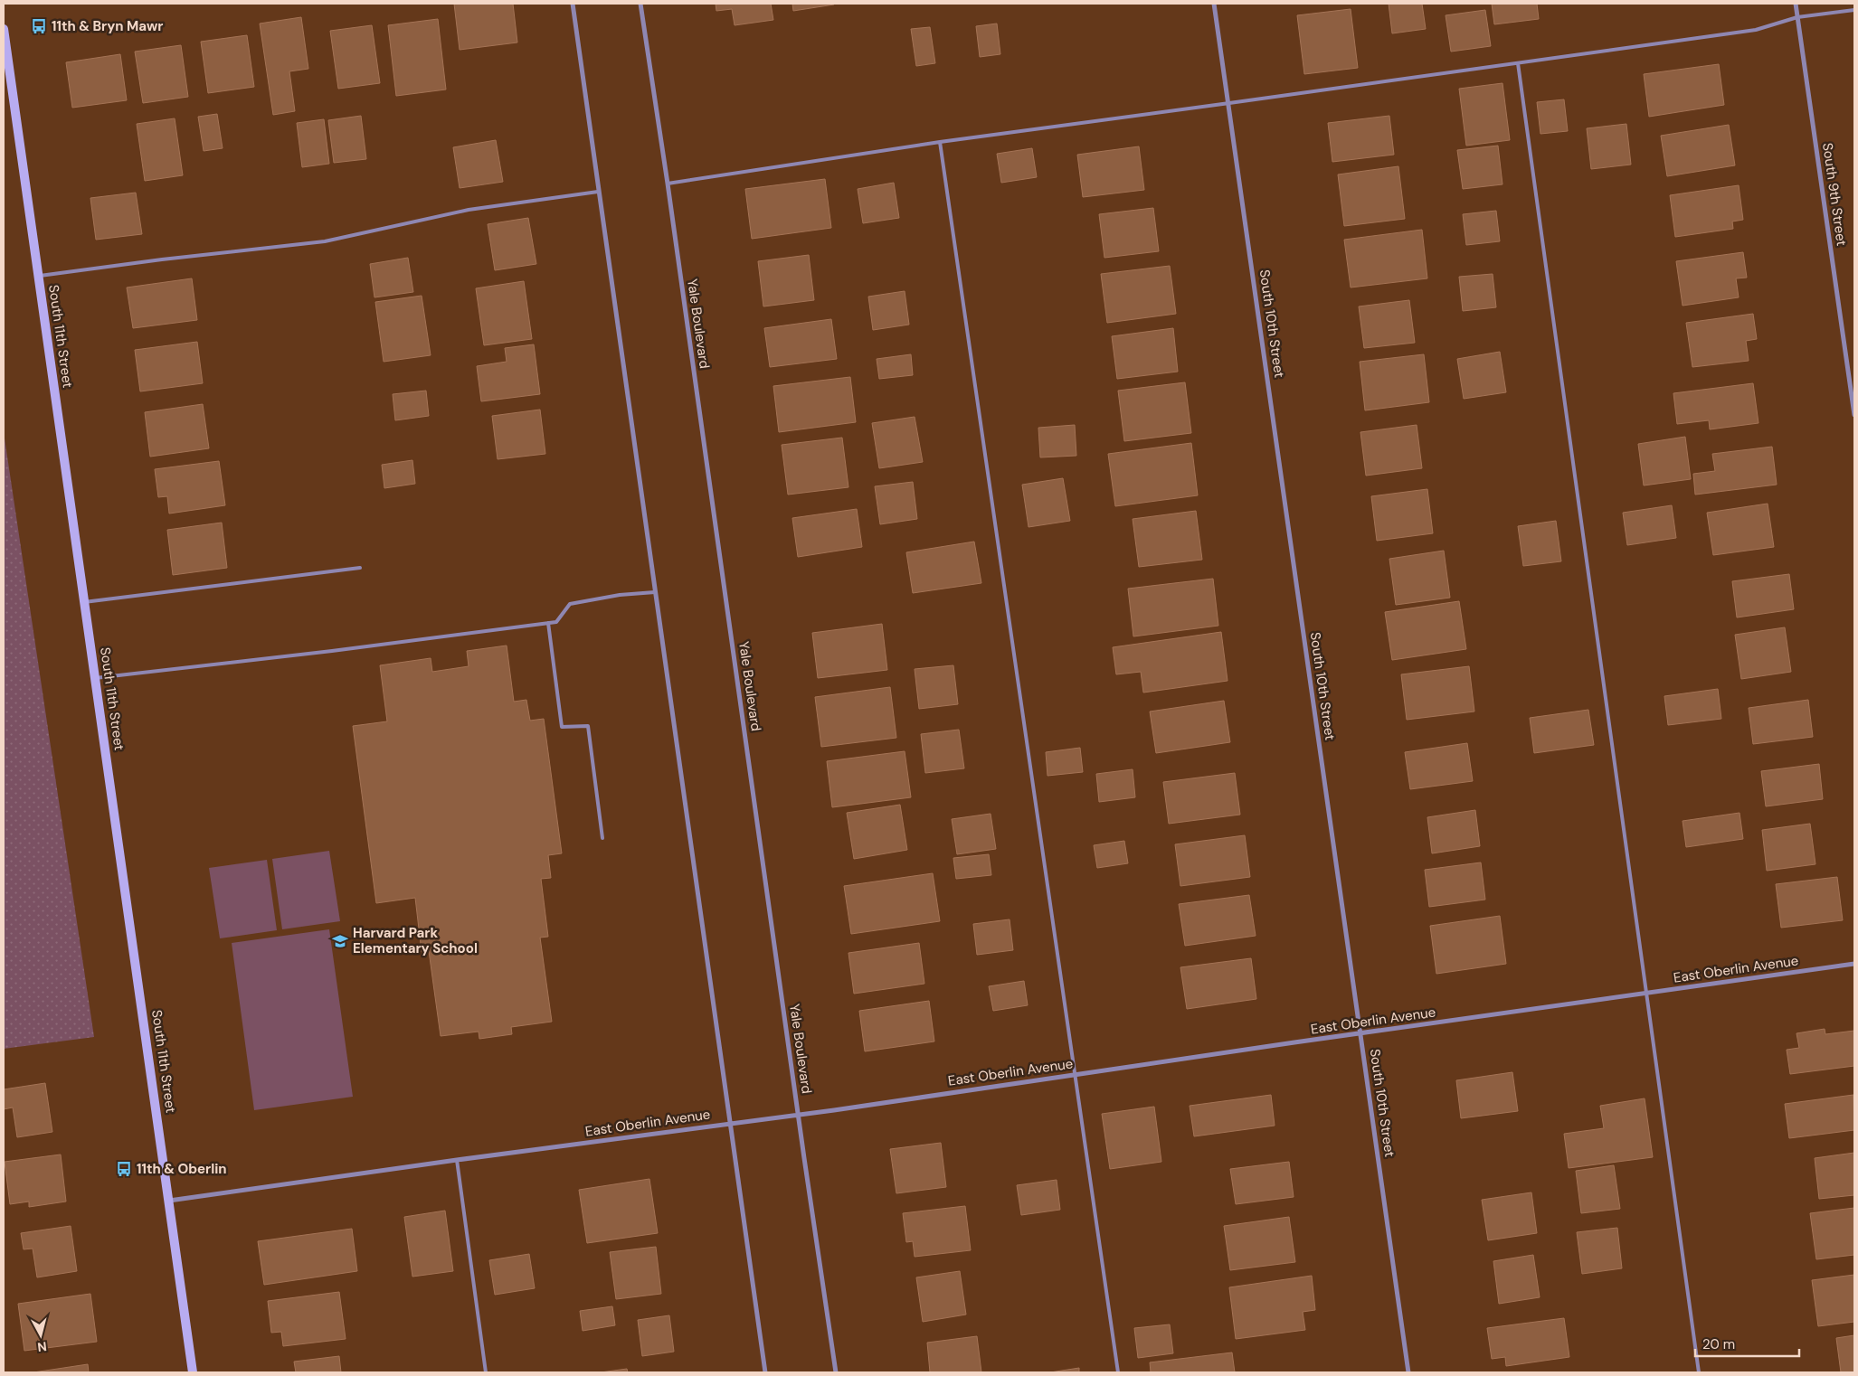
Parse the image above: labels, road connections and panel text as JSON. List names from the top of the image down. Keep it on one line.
{"streets":{"street":["South 9th Street","Yale Boulevard","South 10th Street","South 11th Street","East Oberlin Avenue"]},"crossings":[["Yale Boulevard","East Oberlin Avenue"],["South 10th Street","East Oberlin Avenue"],["South 11th Street","East Oberlin Avenue"]],"places":{"bus stop":["11th & Bryn Mawr","11th & Oberlin"],"school or university":["Harvard Park Elementary School"]},"scale_bar":"20 m","north":"bottom"}
